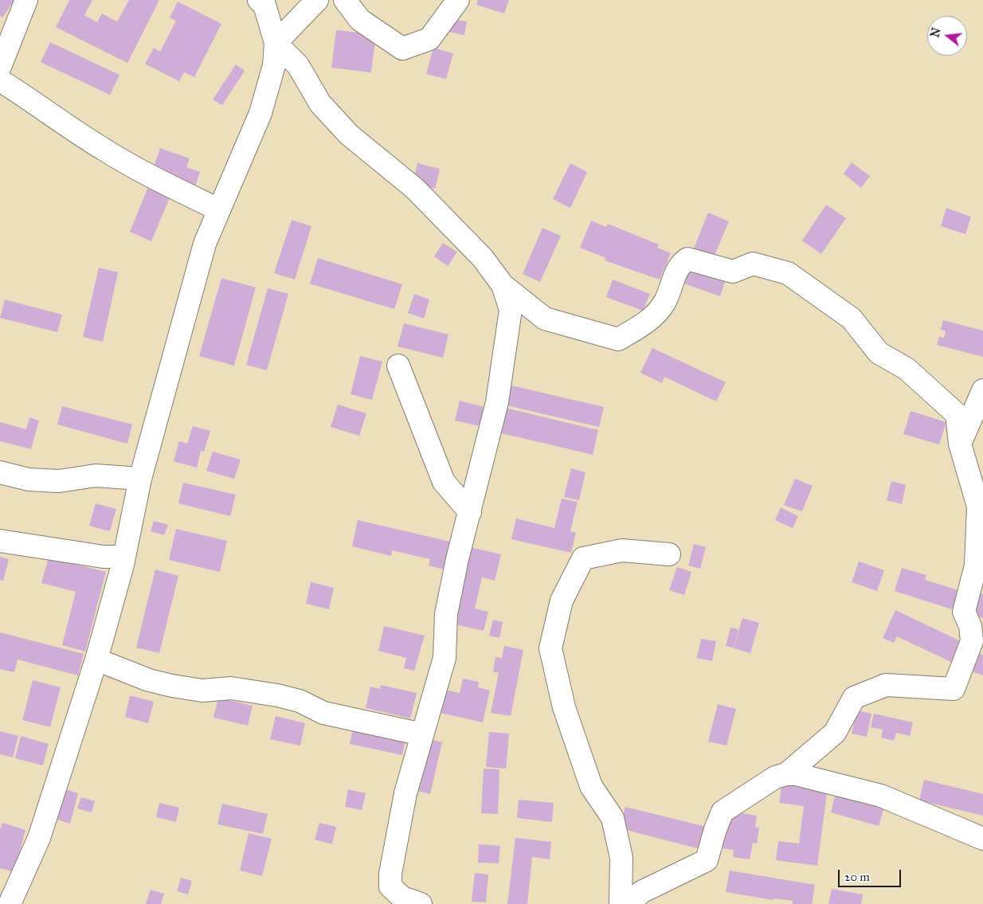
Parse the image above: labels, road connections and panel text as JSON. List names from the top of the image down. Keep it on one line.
{"scale_bar":"20 m","north":"left"}
